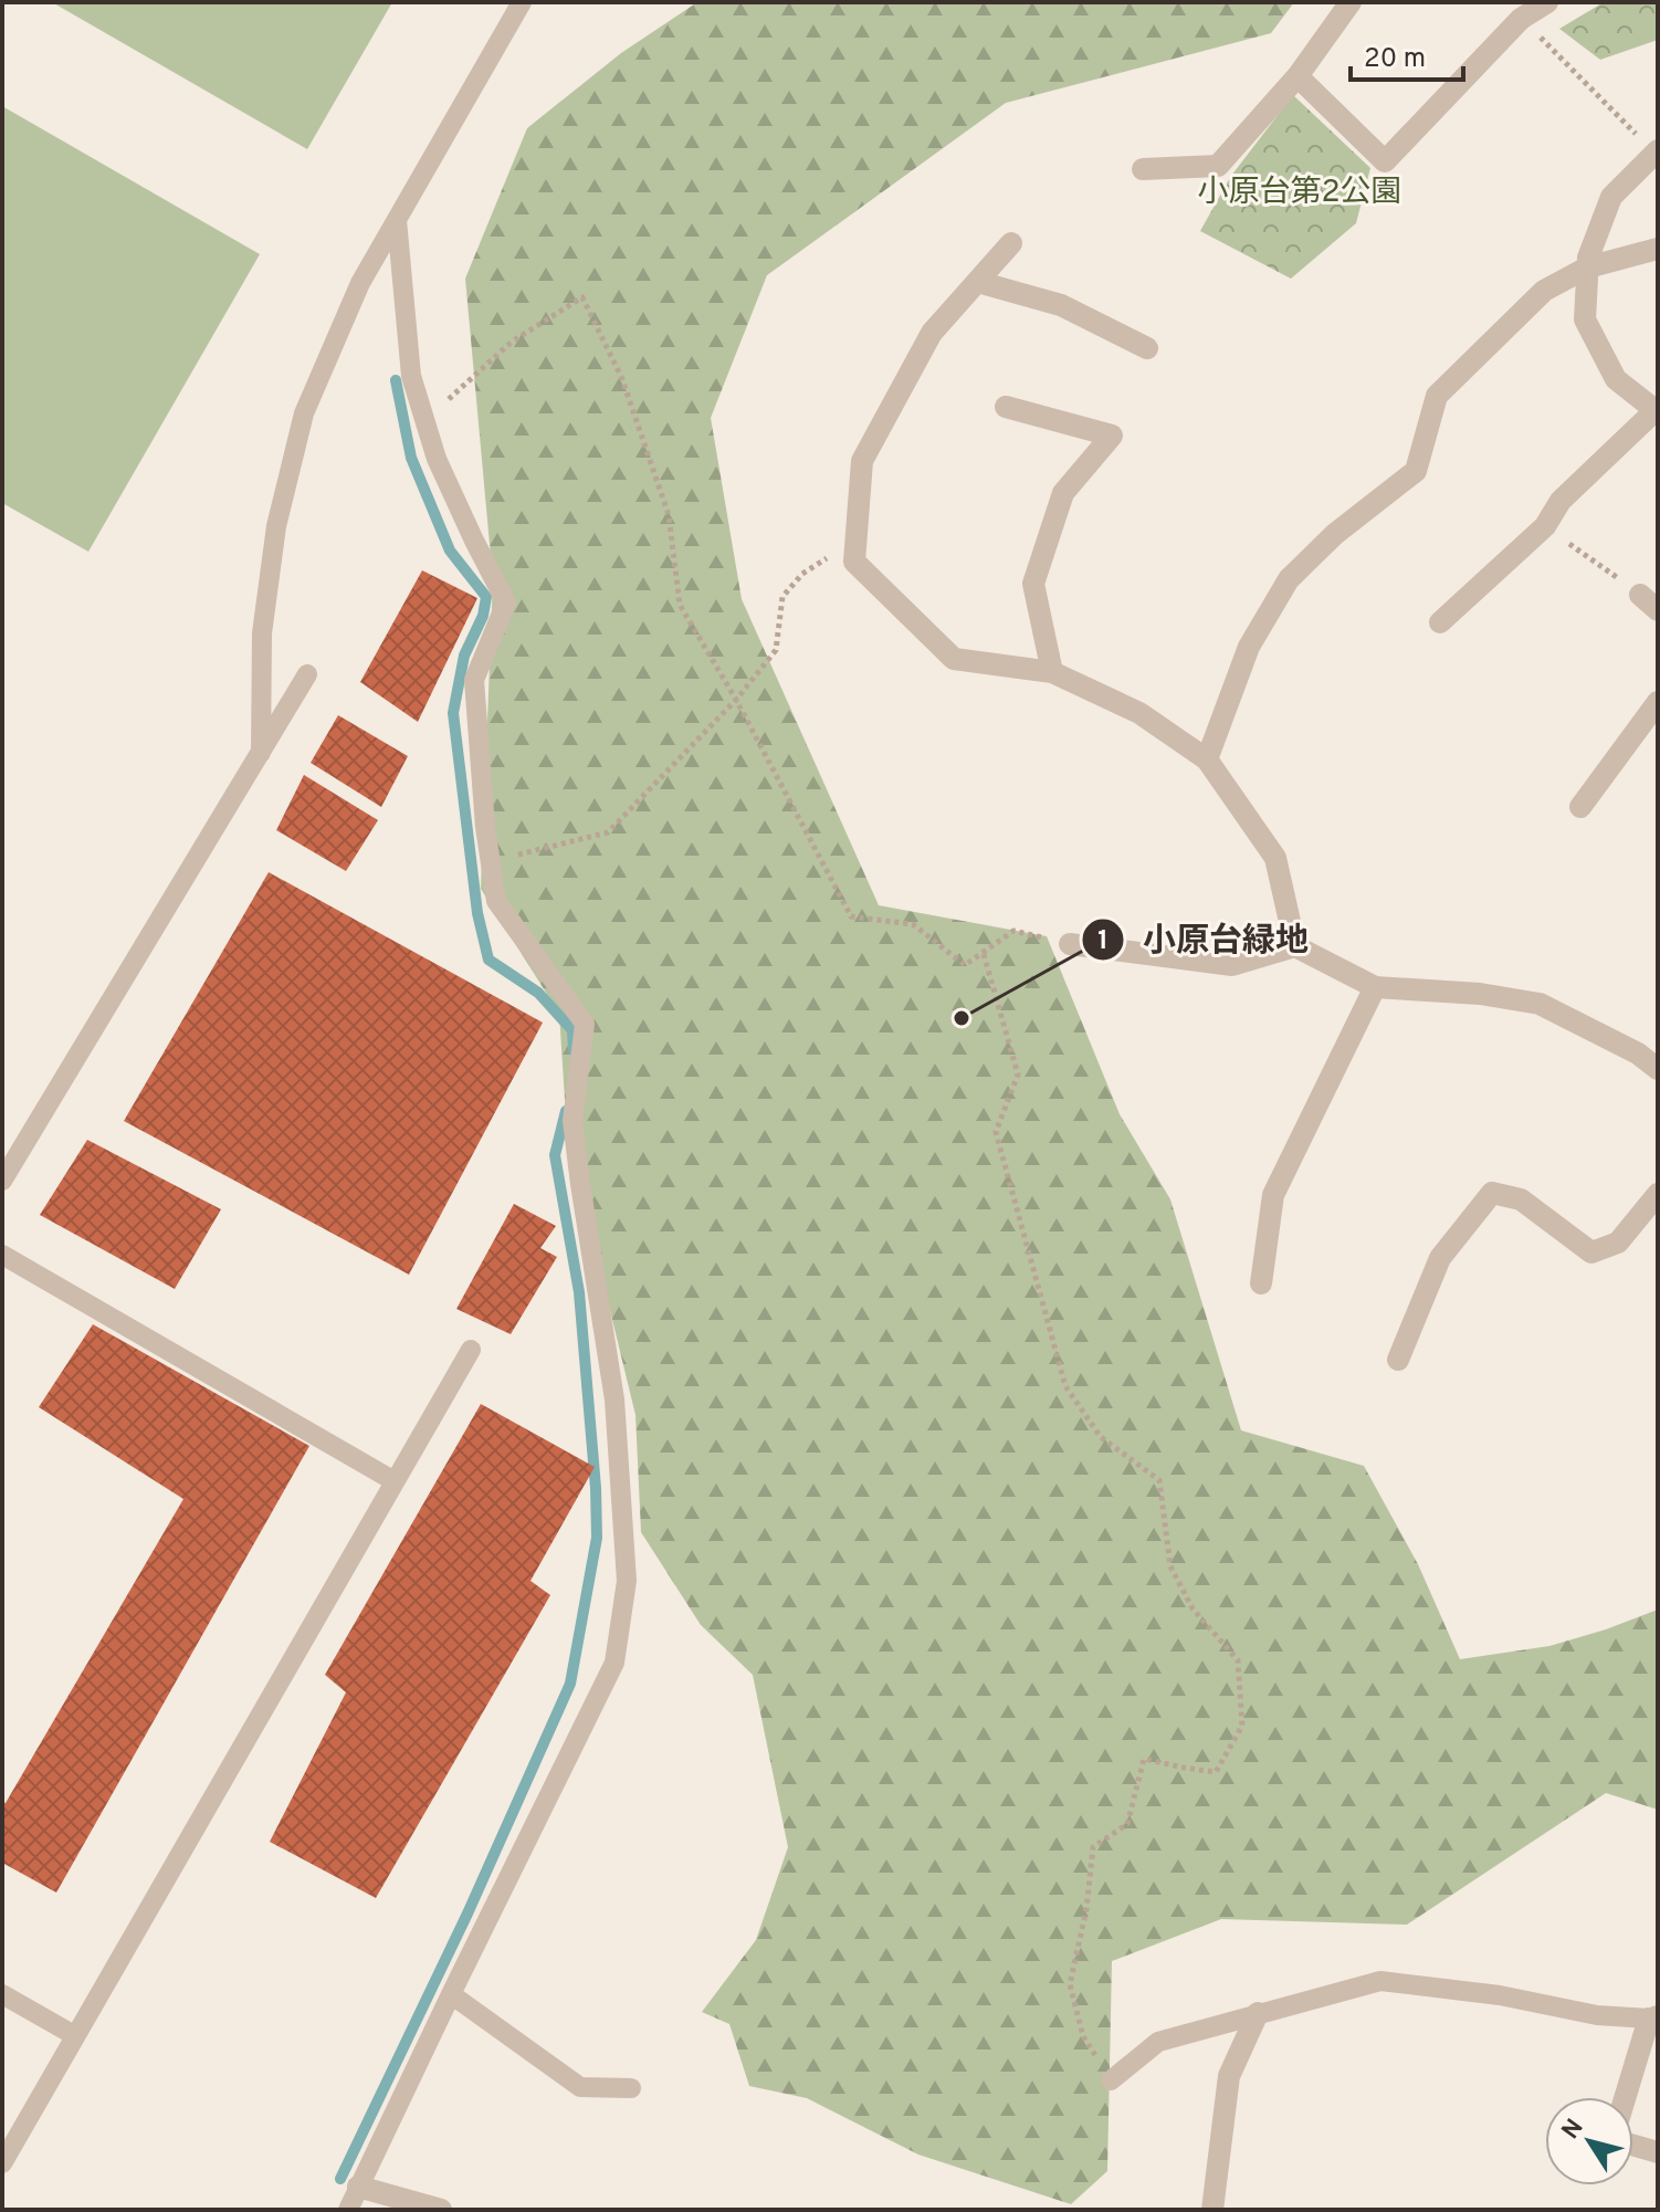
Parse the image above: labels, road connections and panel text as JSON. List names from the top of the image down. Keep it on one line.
{"parks":["小原台第2公園"],"places":["小原台緑地"],"scale_bar":"20 m","north":"top left"}
